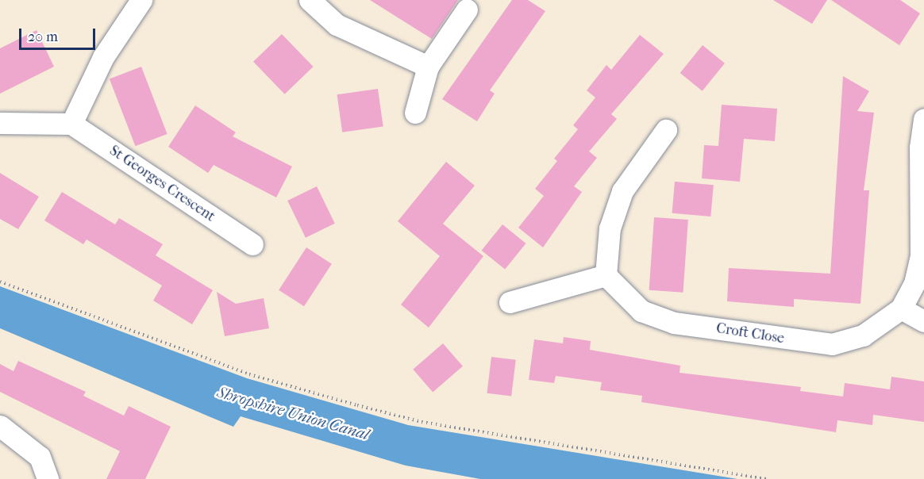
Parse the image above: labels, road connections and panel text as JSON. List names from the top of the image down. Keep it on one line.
{"streets":{"street":["St Georges Crescent","Croft Close"]},"water":["Shropshire Union Canal"],"scale_bar":"20 m"}
